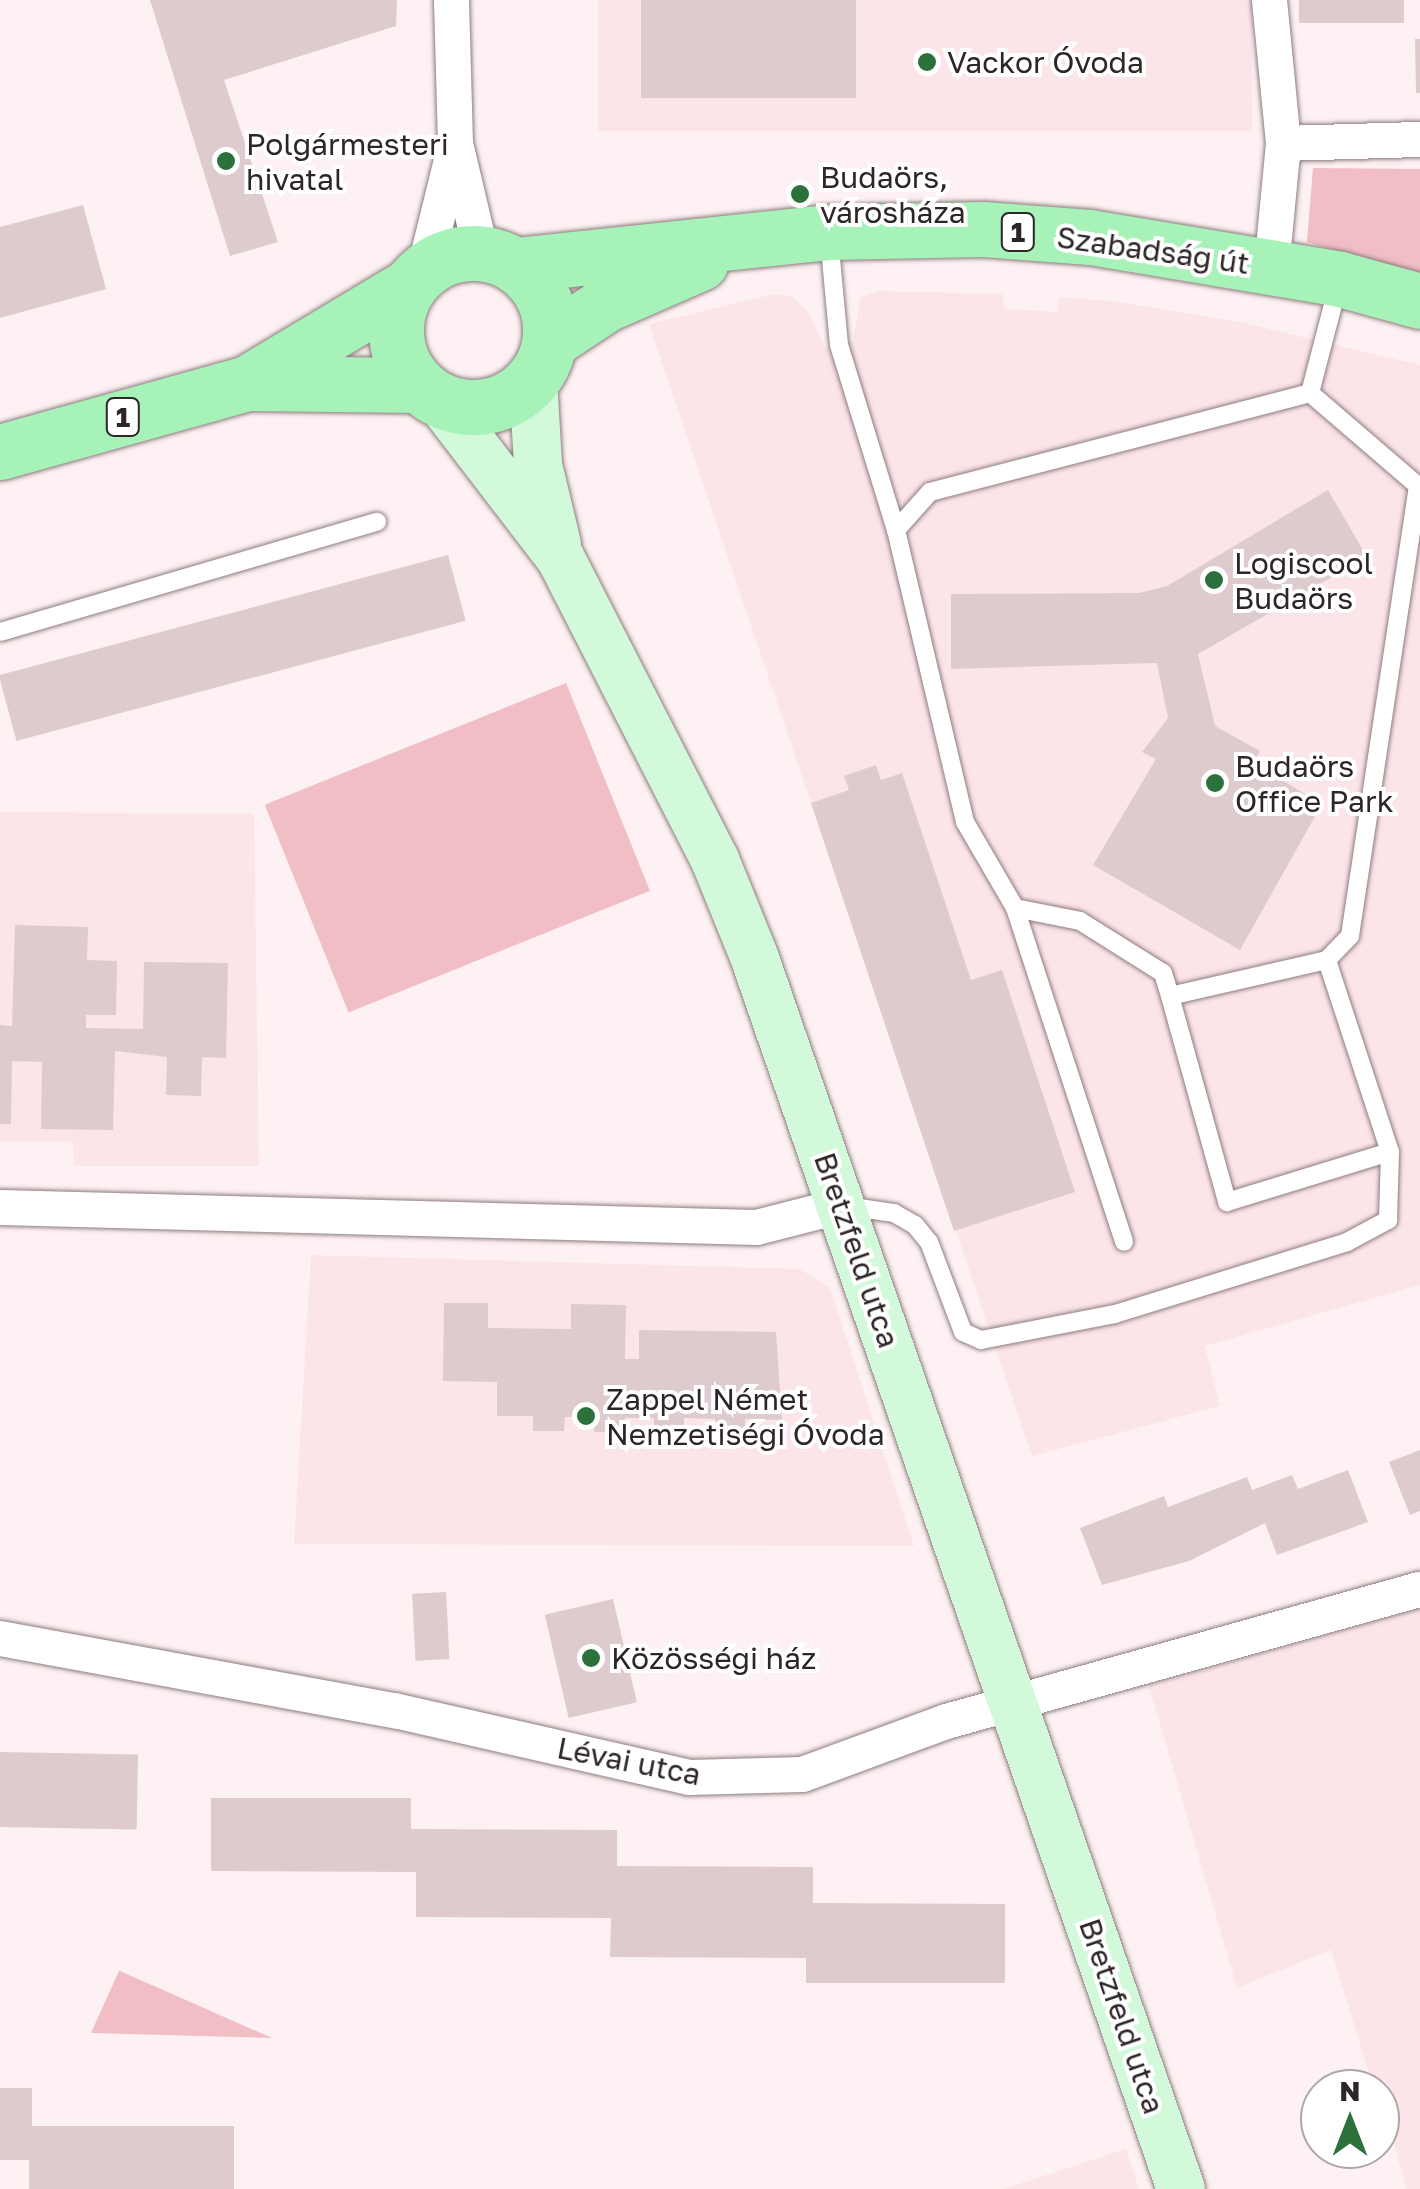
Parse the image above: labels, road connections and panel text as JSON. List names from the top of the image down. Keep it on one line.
{"streets":{"main road":["1","Szabadság út","Bretzfeld utca"],"street":["Lévai utca"]},"crossings":[["1","Szabadság út"],["1","Bretzfeld utca"],["Szabadság út","Bretzfeld utca"],["Bretzfeld utca","Lévai utca"]],"places":["Vackor Óvoda","Polgármesteri hivatal","Budaörs, városháza","Logiscool Budaörs","Budaörs Office Park","Zappel Német Nemzetiségi Óvoda","Közösségi ház"],"north":"top"}
